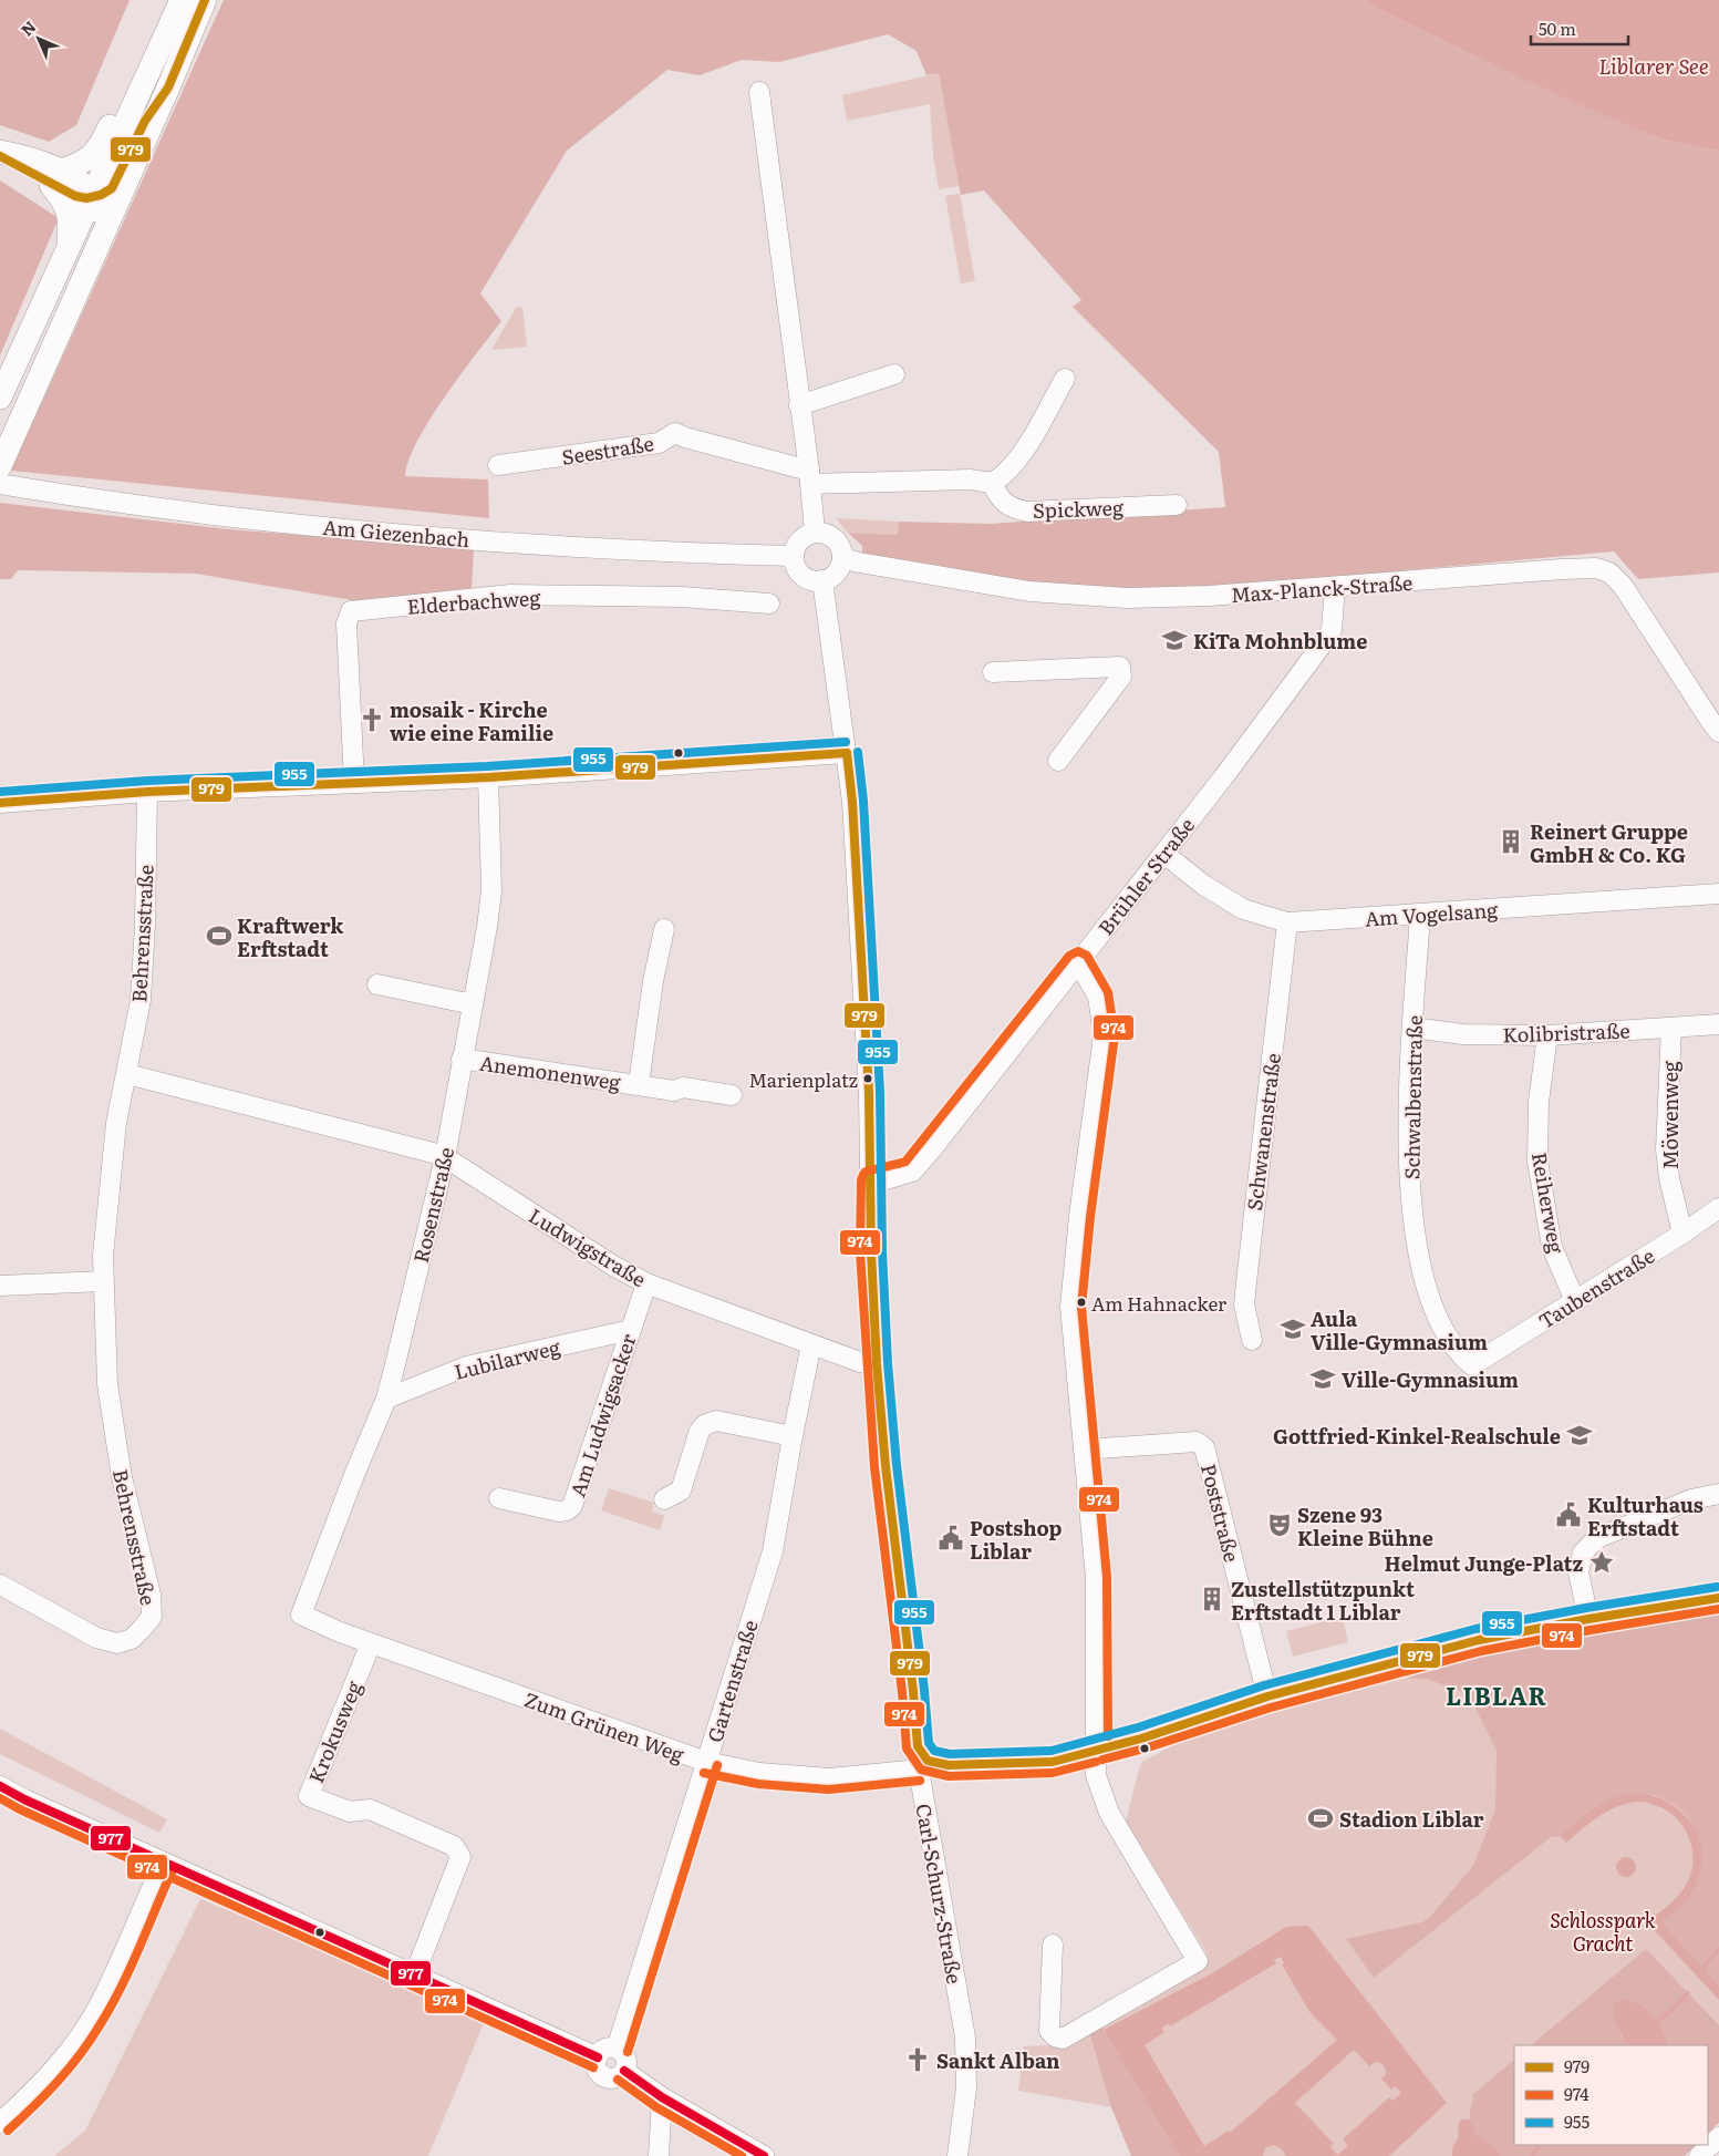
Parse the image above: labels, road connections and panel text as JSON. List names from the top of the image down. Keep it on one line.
{"streets":{"street":["Seestraße","Spickweg","Am Giezenbach","Max-Planck-Straße","Elderbachweg","Brühler Straße","Am Vogelsang","Behrensstraße","Kolibristraße","Anemonenweg","Schwalbenstraße","Möwenweg","Schwanenstraße","Reiherweg","Rosenstraße","Ludwigstraße","Taubenstraße","Lubilarweg","Am Ludwigsacker","Poststraße","Gartenstraße","Zum Grünen Weg","Krokusweg","Carl-Schurz-Straße"]},"crossings":[["Am Giezenbach","Max-Planck-Straße"],["Am Giezenbach","Carl-Schurz-Straße"],["Max-Planck-Straße","Brühler Straße"],["Max-Planck-Straße","Carl-Schurz-Straße"],["Brühler Straße","Am Vogelsang"],["Brühler Straße","Carl-Schurz-Straße"],["Am Vogelsang","Schwalbenstraße"],["Am Vogelsang","Schwanenstraße"],["Behrensstraße","Ludwigstraße"],["Kolibristraße","Schwalbenstraße"],["Kolibristraße","Möwenweg"],["Kolibristraße","Reiherweg"],["Anemonenweg","Rosenstraße"],["Schwalbenstraße","Taubenstraße"],["Möwenweg","Taubenstraße"],["Reiherweg","Taubenstraße"],["Rosenstraße","Ludwigstraße"],["Rosenstraße","Lubilarweg"],["Rosenstraße","Zum Grünen Weg"],["Ludwigstraße","Am Ludwigsacker"],["Ludwigstraße","Gartenstraße"],["Ludwigstraße","Carl-Schurz-Straße"],["Lubilarweg","Am Ludwigsacker"],["Poststraße","Zum Grünen Weg"],["Gartenstraße","Zum Grünen Weg"],["Zum Grünen Weg","Krokusweg"],["Zum Grünen Weg","Carl-Schurz-Straße"]],"districts":["LIBLAR"],"water":["Liblarer See"],"parks":["Schlosspark Gracht"],"places":{"school or university":["KiTa Mohnblume","Aula Ville-Gymnasium","Ville-Gymnasium","Gottfried-Kinkel-Realschule"],"church":["mosaik - Kirche wie eine Familie","Sankt Alban"],"building":["Reinert Gruppe GmbH & Co. KG","Zustellstützpunkt Erftstadt 1 Liblar"],"sports":["Kraftwerk Erftstadt","Stadion Liblar"],"other":["Marienplatz","Am Hahnacker"],"public building":["Kulturhaus Erftstadt","Postshop Liblar"],"theatre":["Szene 93 Kleine Bühne"],"place":["Helmut Junge-Platz"]},"lines":["transit line 979","transit line 955","transit line 974","transit line 977"],"legend":["979","974","955"],"scale_bar":"50 m","north":"top left"}
